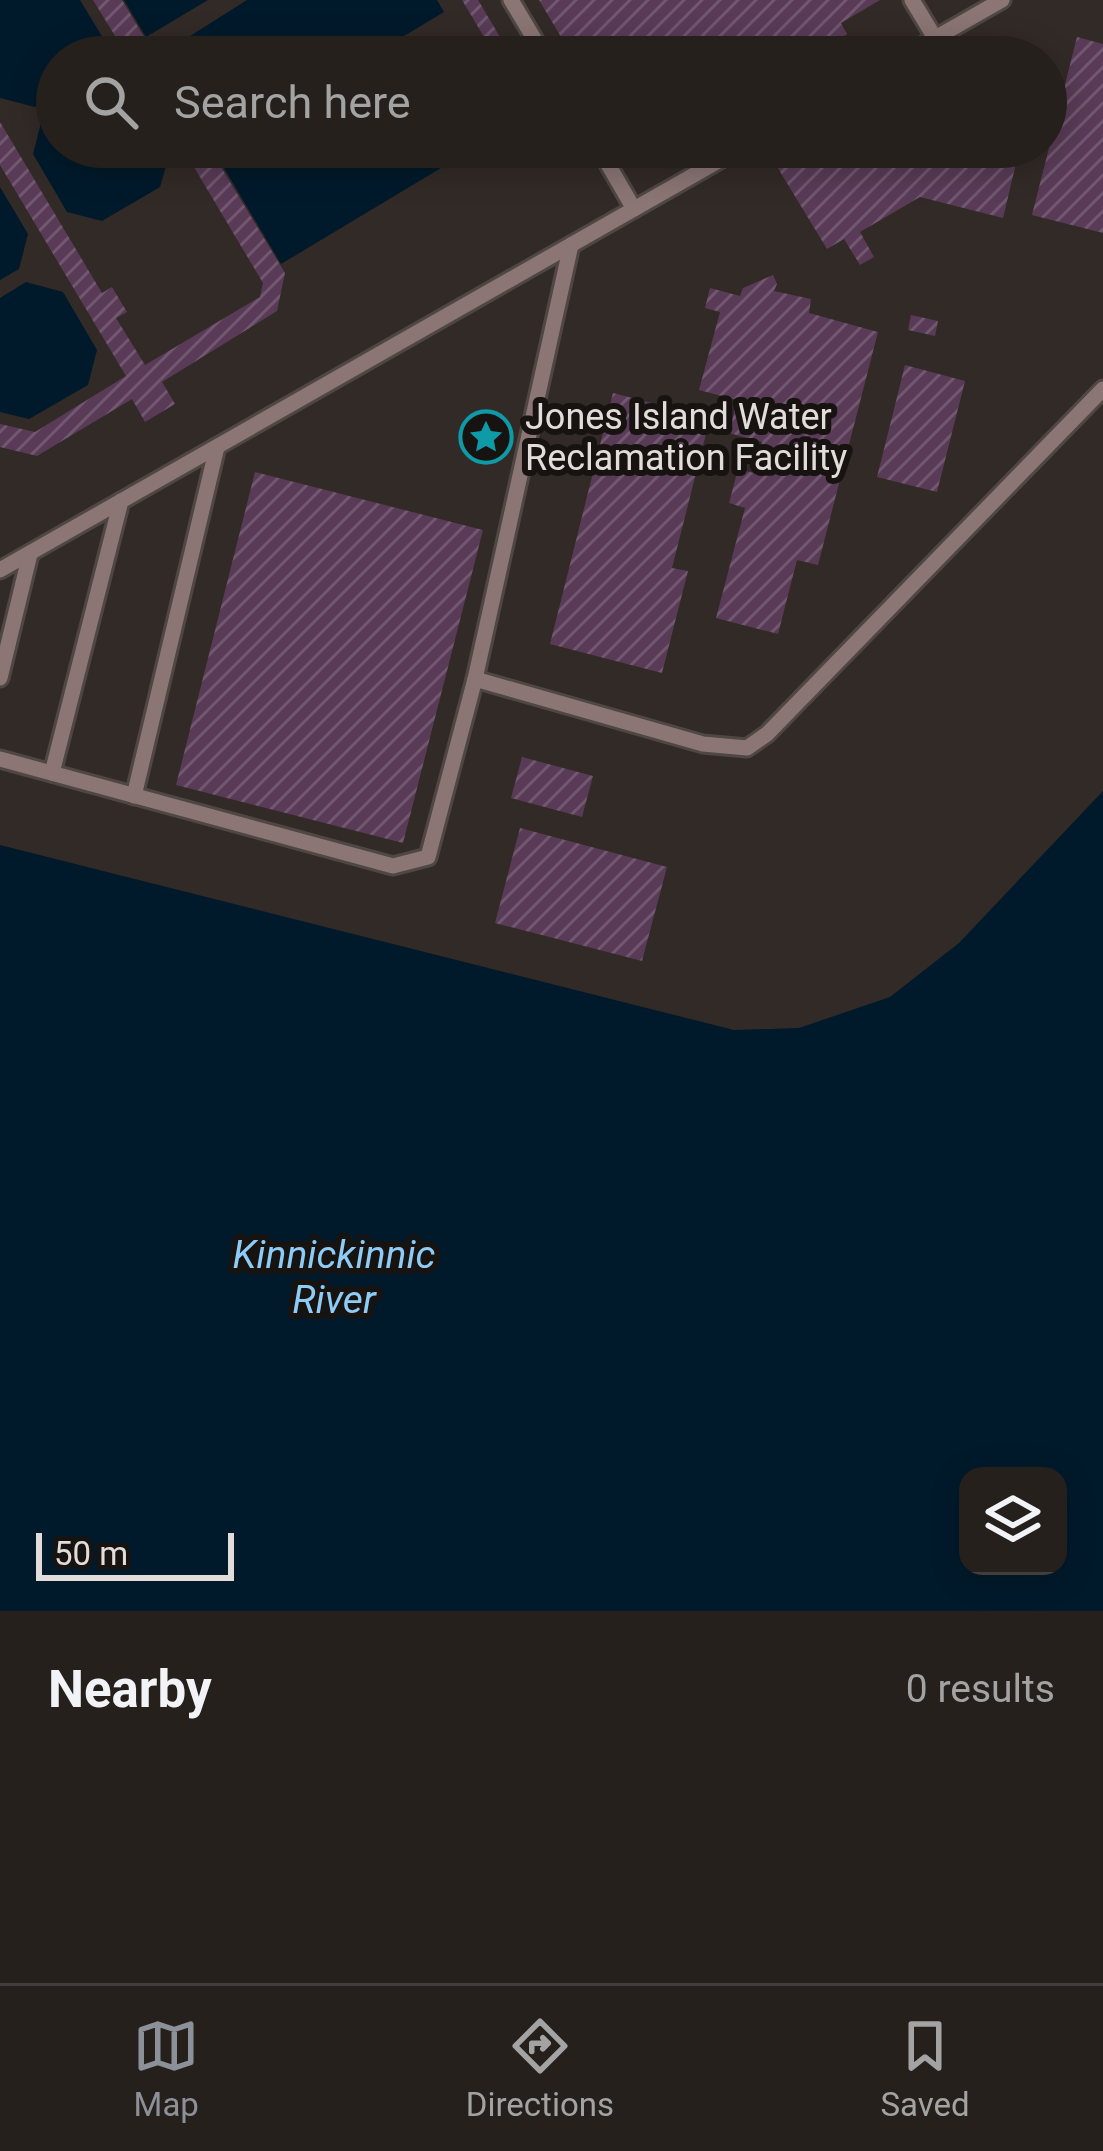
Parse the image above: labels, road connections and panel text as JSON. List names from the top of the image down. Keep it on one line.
{"water":["Kinnickinnic River"],"places":{"place":["Jones Island Water Reclamation Facility"]},"scale_bar":"50 m","page":{"search":"Search here","scale":"50 m","heading":["Nearby","0 results"],"nav":["Map","Directions","Saved"]}}
